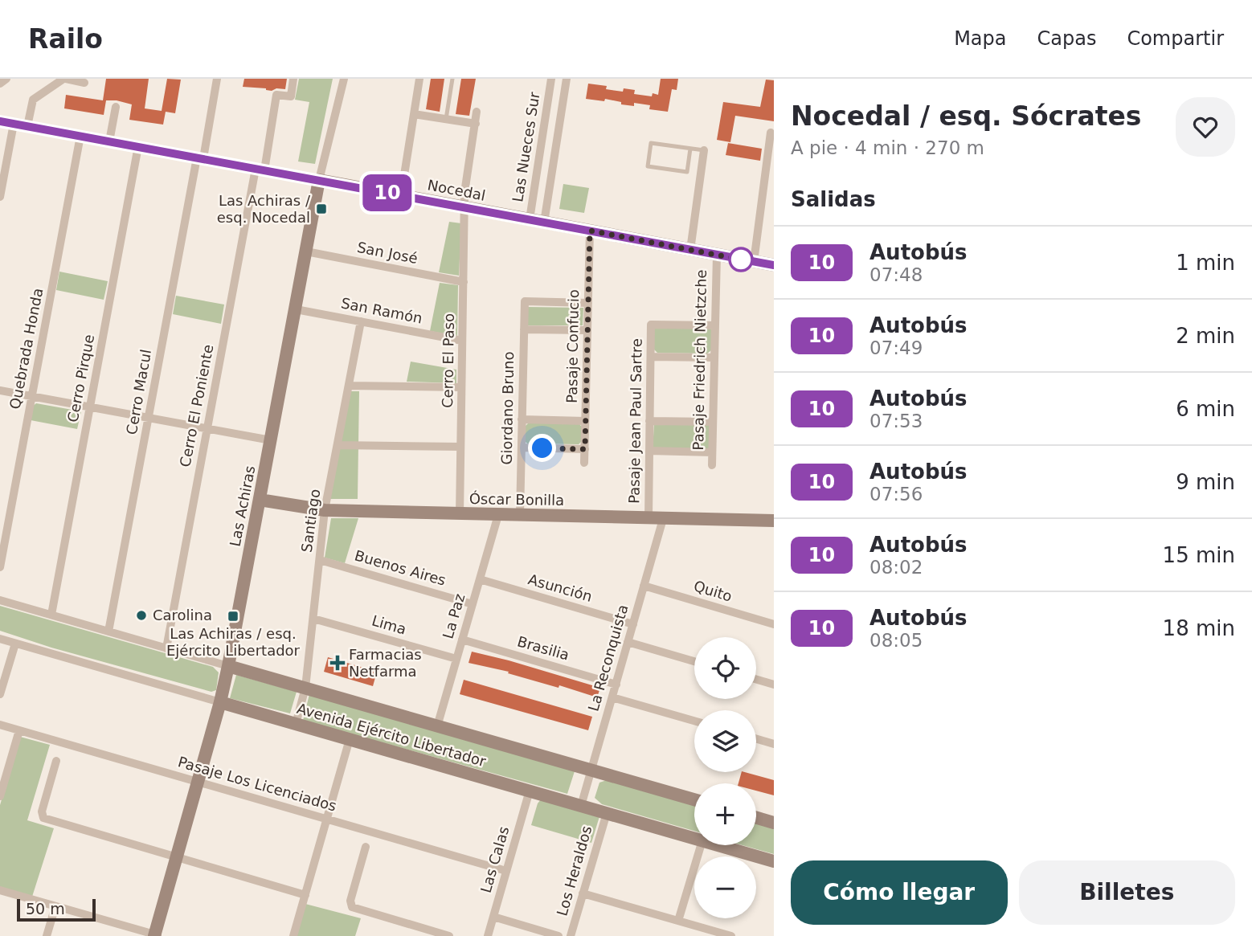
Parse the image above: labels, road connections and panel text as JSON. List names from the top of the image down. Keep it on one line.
{"streets":{"street":["Las Nueces Sur","Nocedal","San José","San Ramón","Pasaje Confucio","Quebrada Honda","Pasaje Friedrich Nietzche","Cerro El Paso","Cerro Pirque","Cerro Macul","Cerro El Poniente","Giordano Bruno","Pasaje Jean Paul Sartre","Óscar Bonilla","Las Achiras","Santiago","Buenos Aires","Asunción","Quito","La Paz","Lima","Brasilia","La Reconquista","Avenida Ejército Libertador","Pasaje Los Licenciados","Las Calas","Los Heraldos"]},"crossings":[["Las Nueces Sur","Nocedal"],["Nocedal","Pasaje Confucio"],["Nocedal","Quebrada Honda"],["Nocedal","Pasaje Friedrich Nietzche"],["Nocedal","Cerro El Paso"],["Nocedal","Cerro Pirque"],["Nocedal","Cerro Macul"],["Nocedal","Cerro El Poniente"],["Nocedal","Las Achiras"],["San José","Cerro El Paso"],["San José","Las Achiras"],["San Ramón","Cerro El Paso"],["San Ramón","Las Achiras"],["San Ramón","Santiago"],["Pasaje Confucio","Giordano Bruno"],["Pasaje Friedrich Nietzche","Pasaje Jean Paul Sartre"],["Cerro El Paso","Óscar Bonilla"],["Cerro Pirque","Avenida Ejército Libertador"],["Cerro Macul","Avenida Ejército Libertador"],["Cerro El Poniente","Avenida Ejército Libertador"],["Giordano Bruno","Óscar Bonilla"],["Pasaje Jean Paul Sartre","Óscar Bonilla"],["Óscar Bonilla","Las Achiras"],["Óscar Bonilla","Santiago"],["Óscar Bonilla","La Paz"],["Óscar Bonilla","La Reconquista"],["Las Achiras","Avenida Ejército Libertador"],["Las Achiras","Pasaje Los Licenciados"],["Santiago","Buenos Aires"],["Santiago","Lima"],["Santiago","Avenida Ejército Libertador"],["Buenos Aires","La Paz"],["Asunción","La Paz"],["Asunción","La Reconquista"],["Quito","La Reconquista"],["La Paz","Lima"],["La Paz","Brasilia"],["La Paz","Avenida Ejército Libertador"],["Brasilia","La Reconquista"],["La Reconquista","Avenida Ejército Libertador"],["Avenida Ejército Libertador","Las Calas"],["Avenida Ejército Libertador","Los Heraldos"],["Pasaje Los Licenciados","Las Calas"]],"places":{"transit":["Las Achiras / esq. Nocedal","Las Achiras / esq. Ejército Libertador"],"other":["Carolina"],"health":["Farmacias Netfarma"]},"lines":["bus line 10"],"scale_bar":"50 m","page":{"header":"Railo","nav":["Mapa","Capas","Compartir"],"on_map":"10","heading":[["Nocedal / esq. Sócrates","A pie · 4 min · 270 m"],"Salidas"],"list":[{"mark":"10","name":"Autobús","note":"07:48","value":"1 min"},{"mark":"10","name":"Autobús","note":"07:49","value":"2 min"},{"mark":"10","name":"Autobús","note":"07:53","value":"6 min"},{"mark":"10","name":"Autobús","note":"07:56","value":"9 min"},{"mark":"10","name":"Autobús","note":"08:02","value":"15 min"},{"mark":"10","name":"Autobús","note":"08:05","value":"18 min"}],"map_buttons":["+","−"],"buttons":["Cómo llegar","Billetes"],"scale":"50 m"}}
